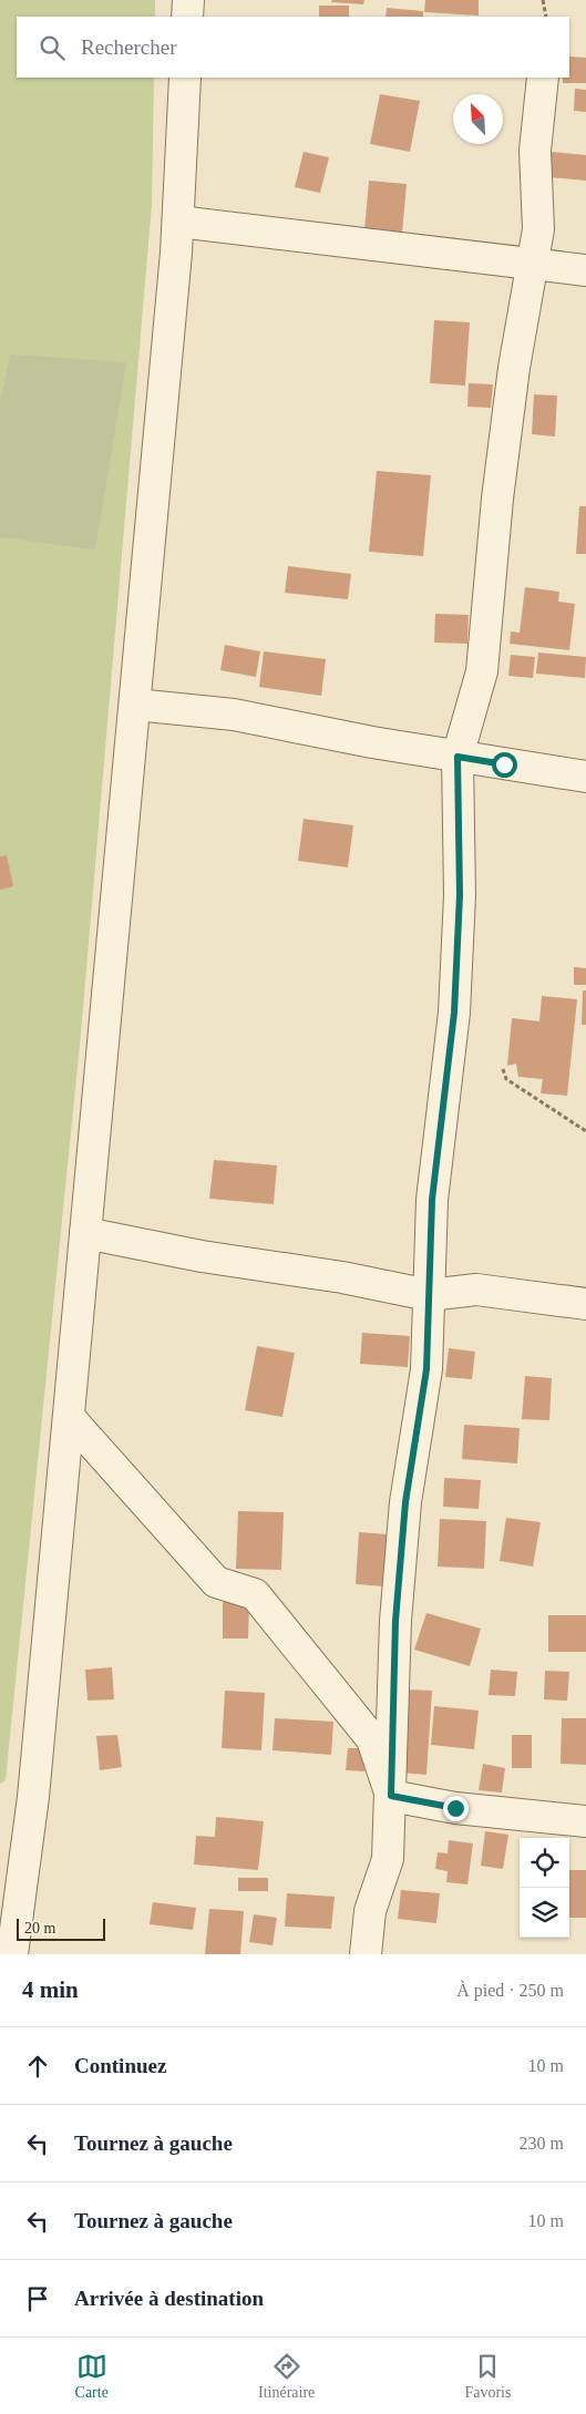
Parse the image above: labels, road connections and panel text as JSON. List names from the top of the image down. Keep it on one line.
{"scale_bar":"20 m","north":"top left","page":{"search":"Rechercher","scale":"20 m","heading":["4 min","À pied · 250 m"],"list":[["Continuez","10 m"],["Tournez à gauche","230 m"],["Tournez à gauche","10 m"],"Arrivée à destination"],"nav":["Carte","Itinéraire","Favoris"]}}
